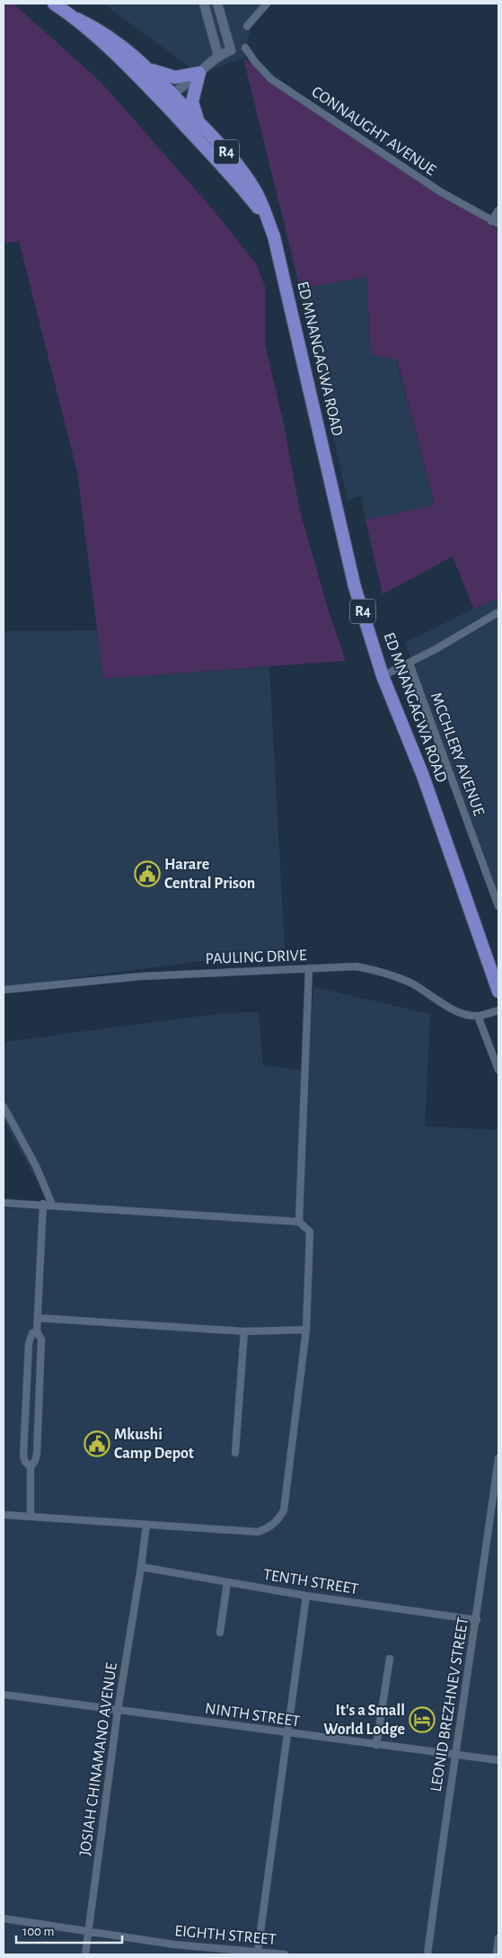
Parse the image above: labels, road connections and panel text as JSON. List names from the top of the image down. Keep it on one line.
{"streets":{"highway":["R4","ED MNANGAGWA ROAD"],"street":["CONNAUGHT AVENUE","MCCHLERY AVENUE","PAULING DRIVE","TENTH STREET","LEONID BREZHNEV STREET","NINTH STREET","JOSIAH CHINAMANO AVENUE","EIGHTH STREET"]},"crossings":[["TENTH STREET","LEONID BREZHNEV STREET"],["TENTH STREET","JOSIAH CHINAMANO AVENUE"],["LEONID BREZHNEV STREET","NINTH STREET"],["NINTH STREET","JOSIAH CHINAMANO AVENUE"],["JOSIAH CHINAMANO AVENUE","EIGHTH STREET"]],"places":{"public building":["Harare Central Prison","Mkushi Camp Depot"],"hotel":["It's a Small World Lodge"]},"scale_bar":"100 m"}
